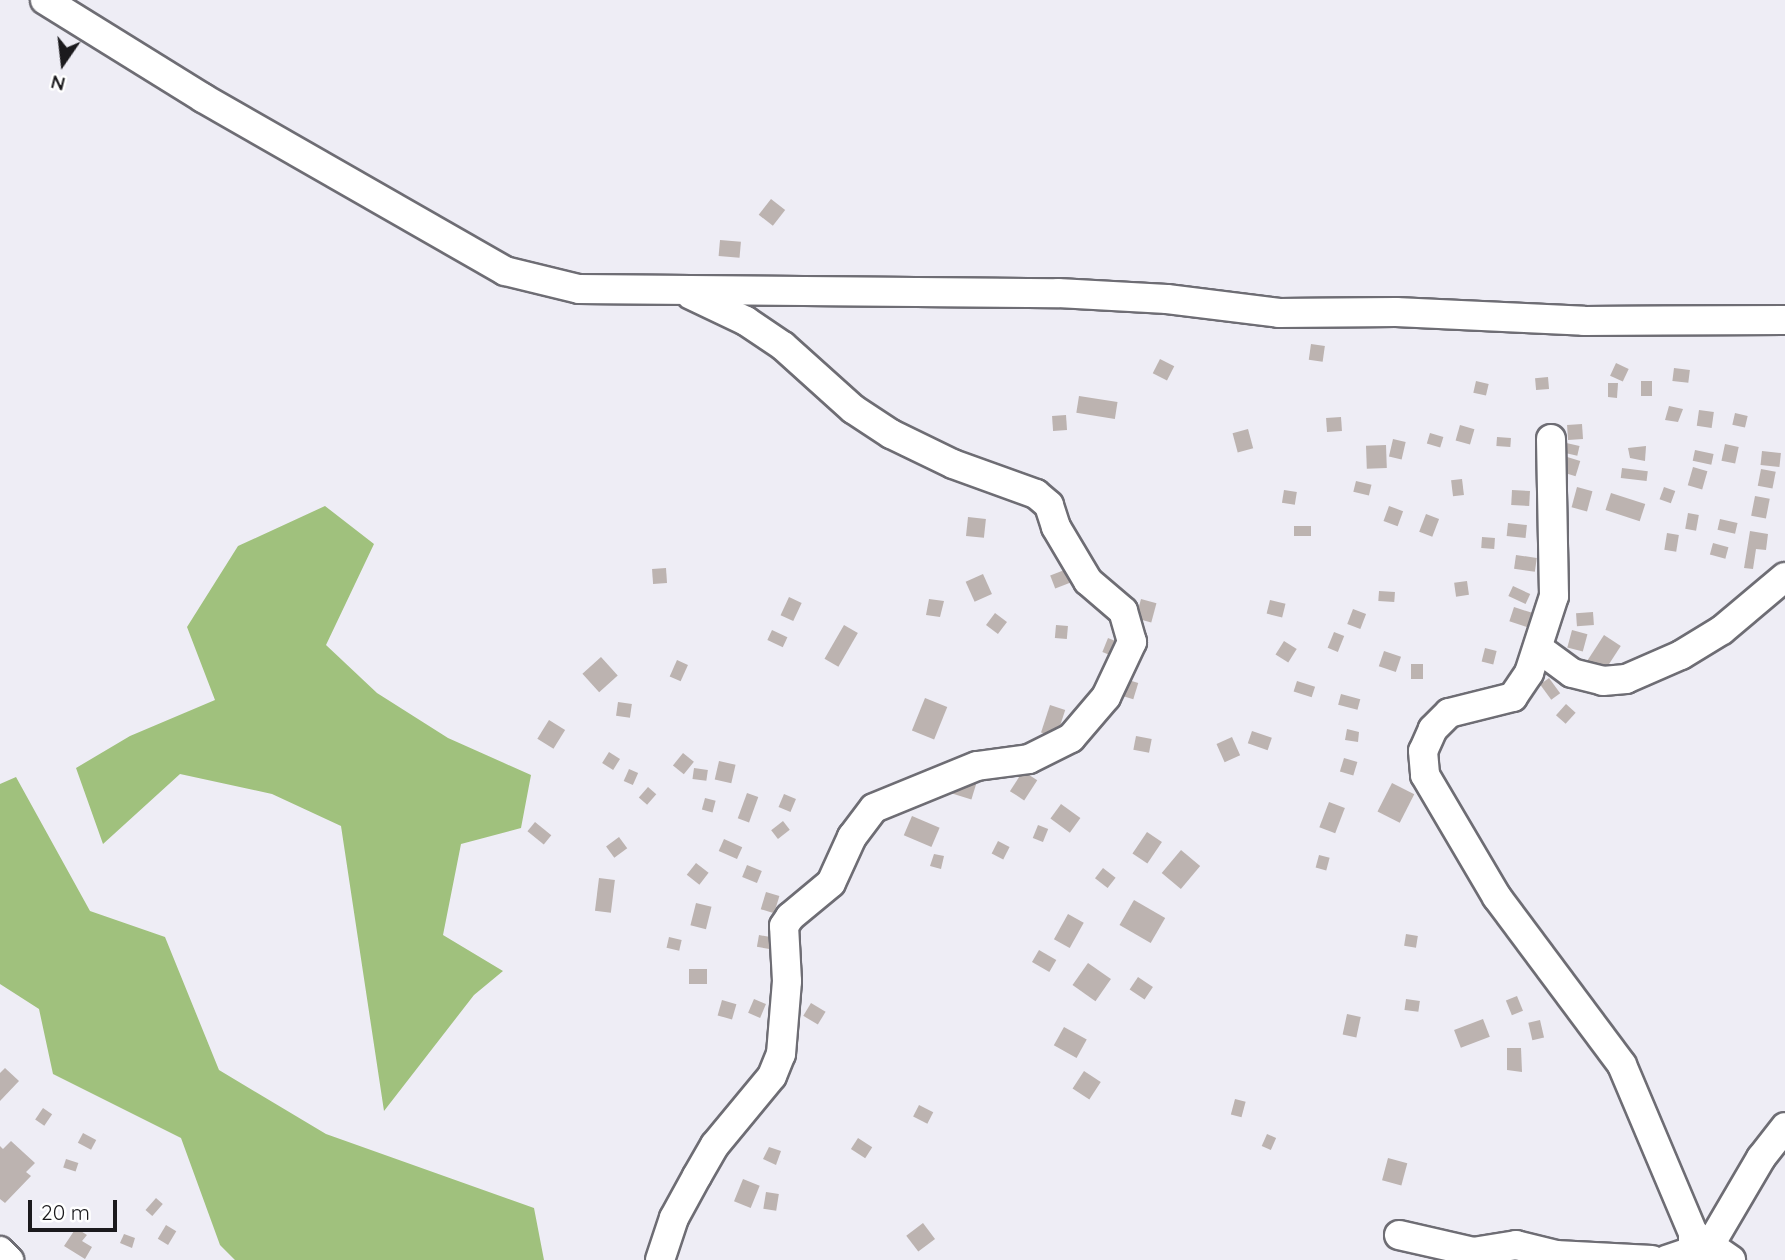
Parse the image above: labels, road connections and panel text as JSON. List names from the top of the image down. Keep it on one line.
{"scale_bar":"20 m","north":"bottom"}
